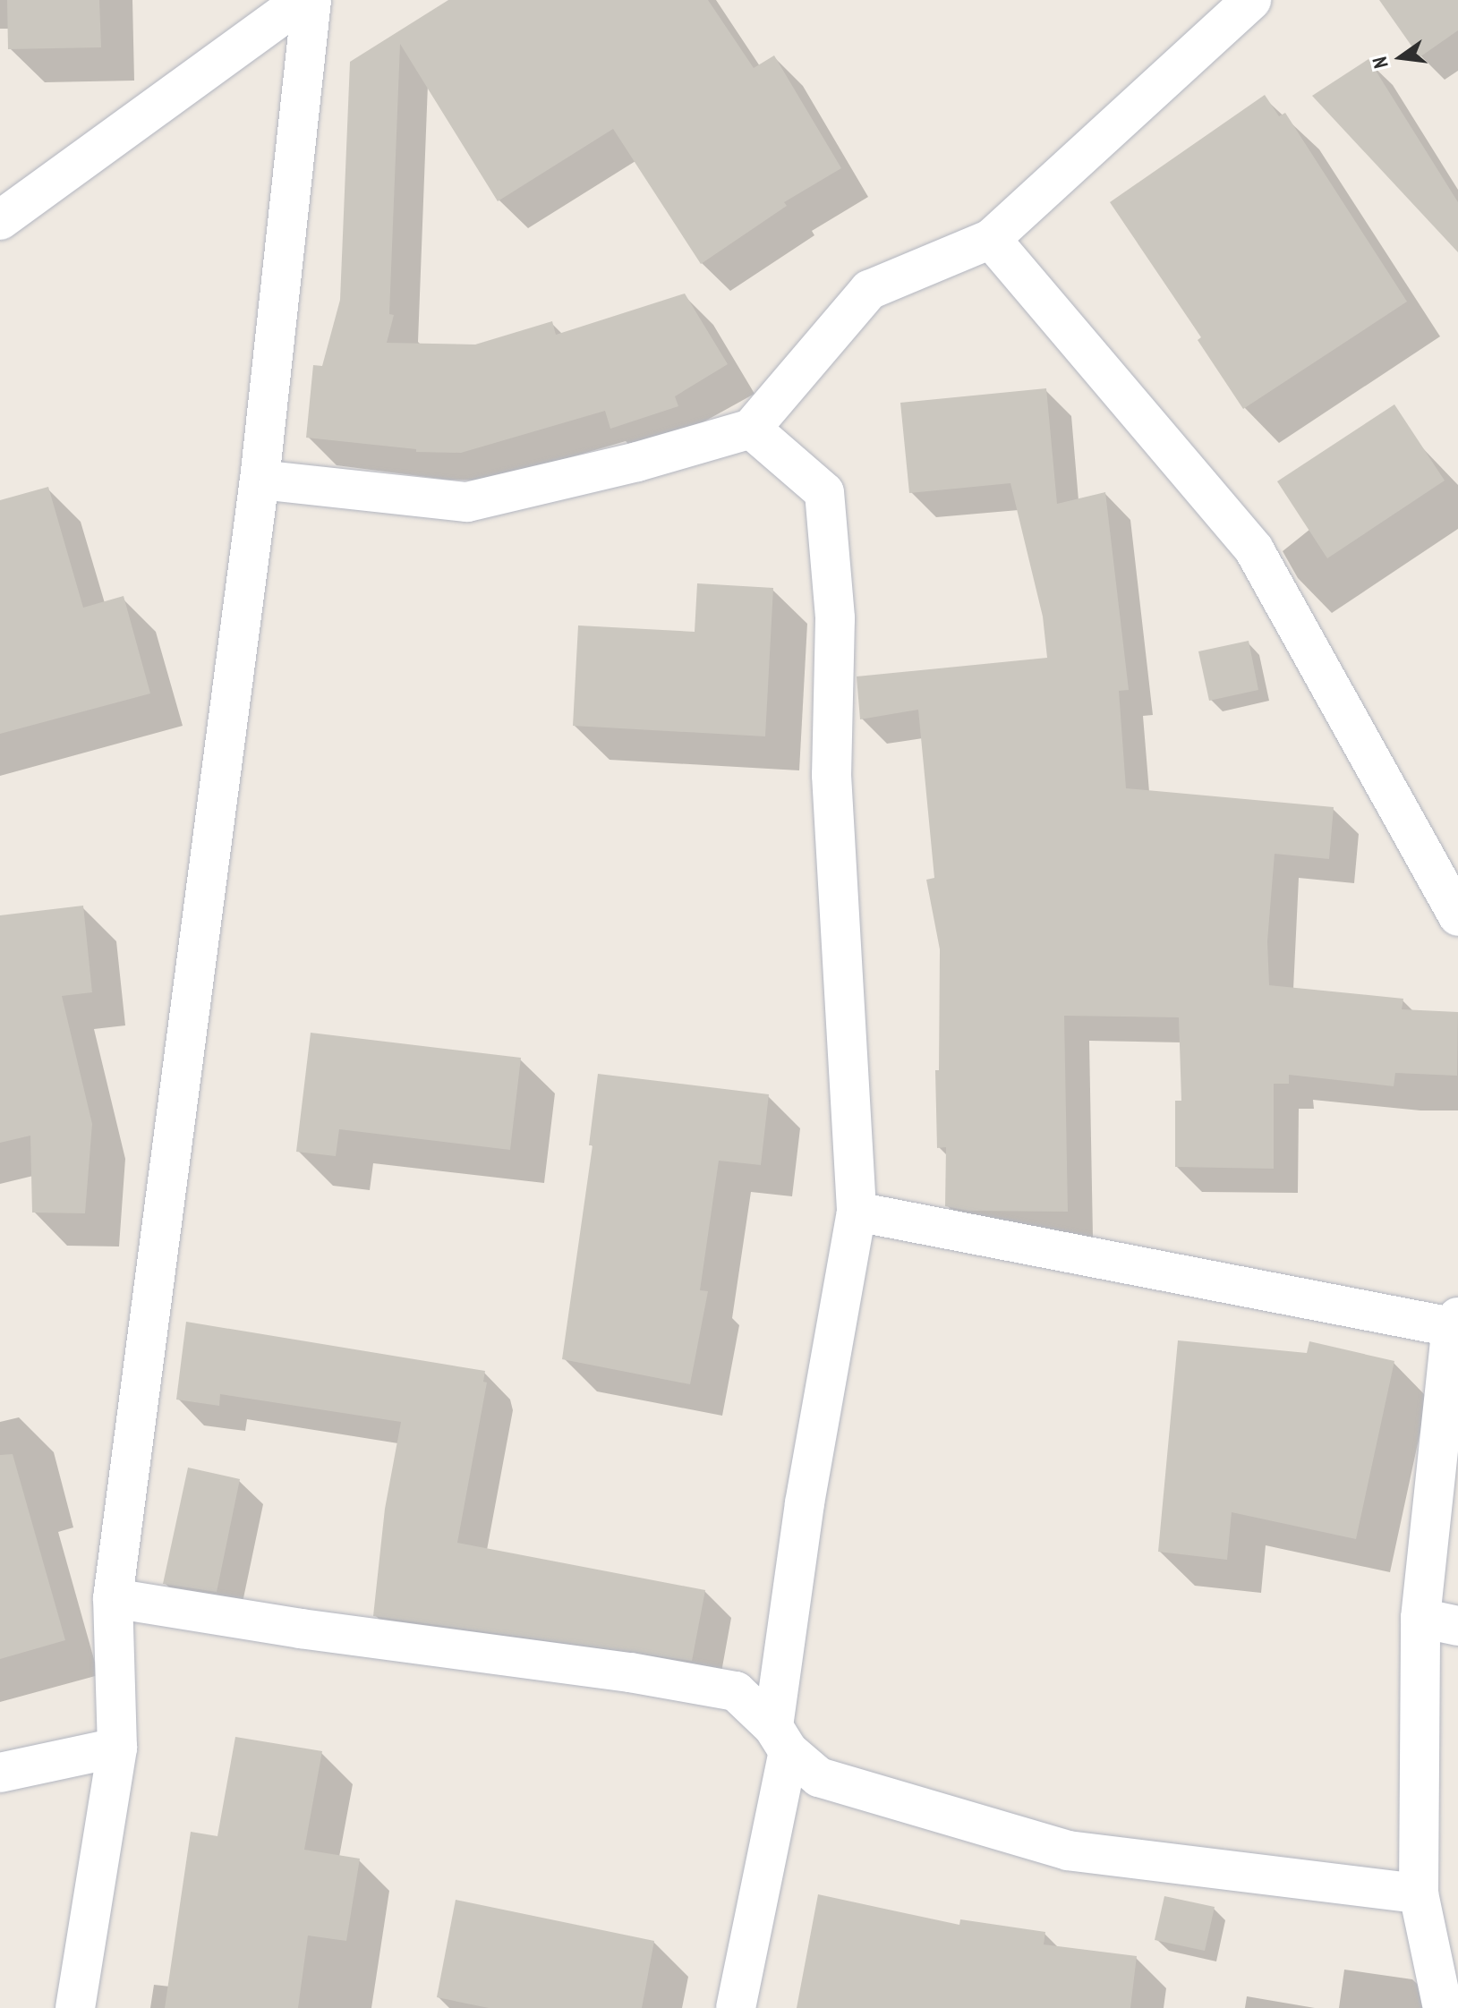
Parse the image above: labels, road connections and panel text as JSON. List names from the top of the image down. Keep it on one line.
{"north":"left"}
